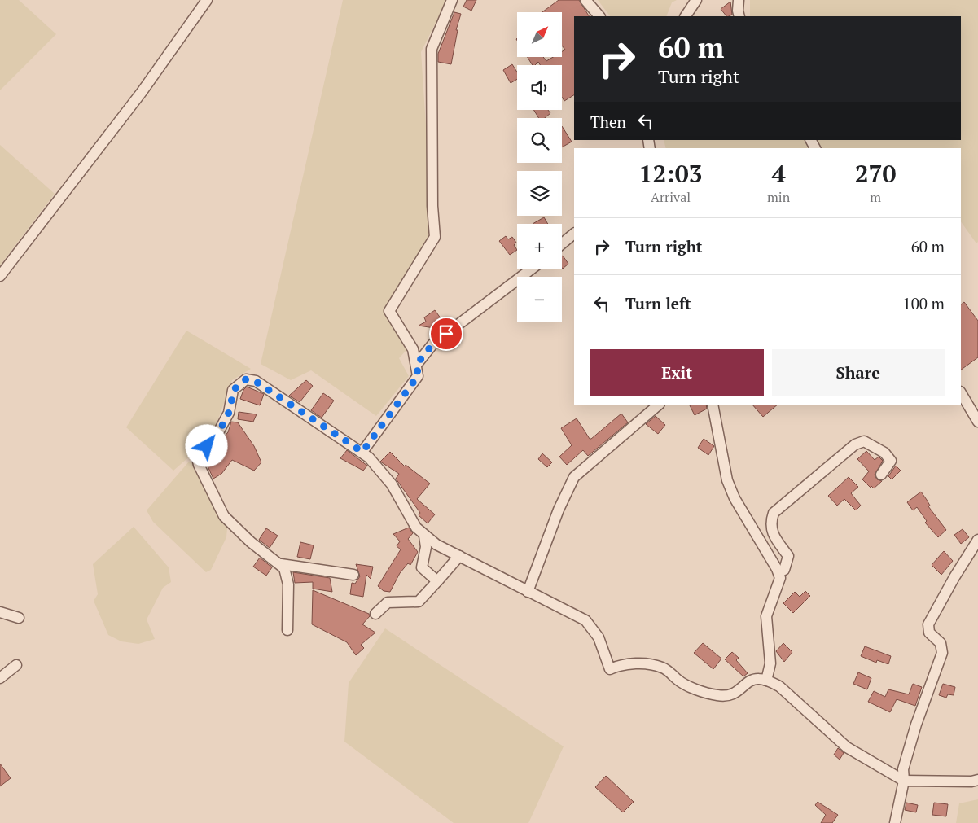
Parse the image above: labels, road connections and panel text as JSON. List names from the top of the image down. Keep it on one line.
{"north":"top right","page":{"map_buttons":["+","−"],"turn":["60 m","Turn right"],"then":"Then","eta":["12:03","Arrival","4","min","270","m"],"list":[{"name":"Turn right","value":"60 m"},{"name":"Turn left","value":"100 m"}],"buttons":["Exit","Share"]}}
